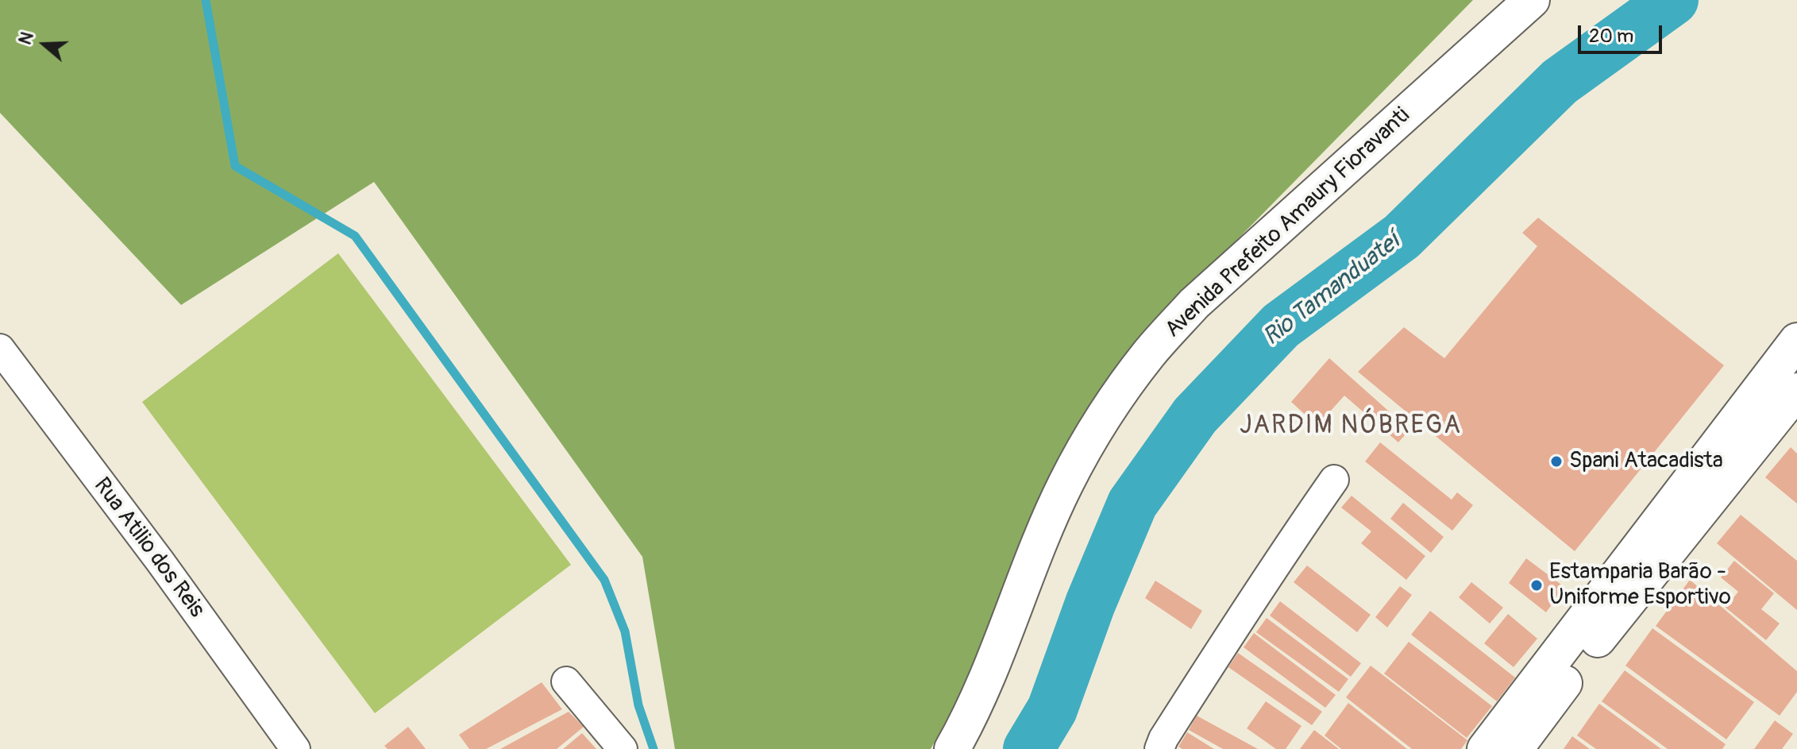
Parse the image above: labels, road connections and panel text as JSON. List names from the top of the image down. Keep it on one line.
{"streets":{"main road":["Avenida Prefeito Amaury Fioravanti"],"street":["Rua Atilio dos Reis"]},"districts":["JARDIM NÓBREGA"],"water":["Rio Tamanduateí"],"places":["Spani Atacadista","Estamparia Barão - Uniforme Esportivo"],"scale_bar":"20 m","north":"left"}
